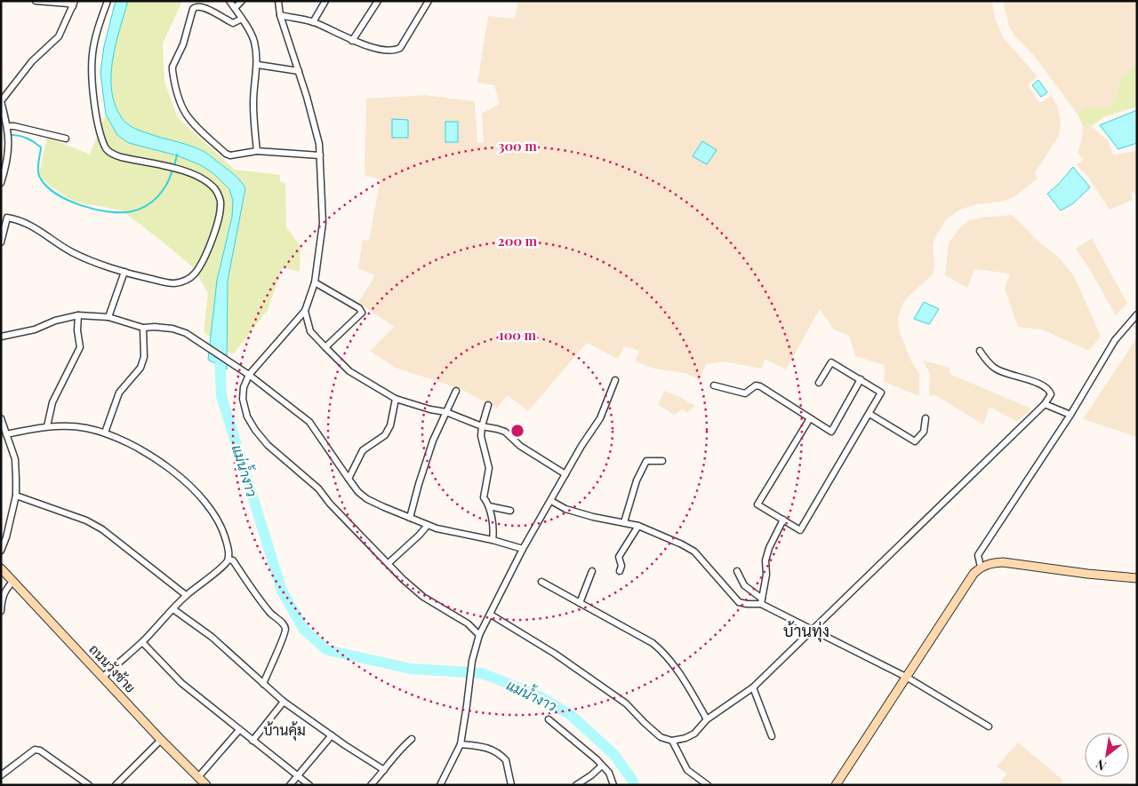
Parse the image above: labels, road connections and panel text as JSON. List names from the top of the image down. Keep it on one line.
{"streets":{"main road":["ถนนวังซ้าย"]},"districts":["บ้านทุ่ง","บ้านคุ้ม"],"water":["แม่น้ำงาว"],"north":"bottom left","rings":["300 m","200 m","100 m"]}
